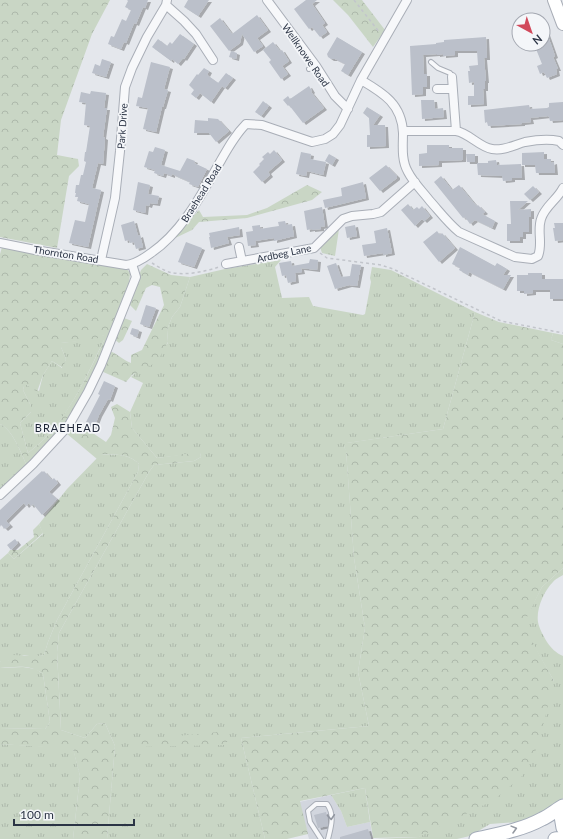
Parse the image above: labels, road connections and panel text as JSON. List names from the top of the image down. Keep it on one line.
{"streets":{"street":["Wellknowe Road","Park Drive","Braehead Road","Ardbeg Lane","Thornton Road"]},"crossings":[["Wellknowe Road","Braehead Road"],["Park Drive","Thornton Road"],["Braehead Road","Thornton Road"]],"districts":["BRAEHEAD"],"scale_bar":"100 m","north":"bottom right"}
